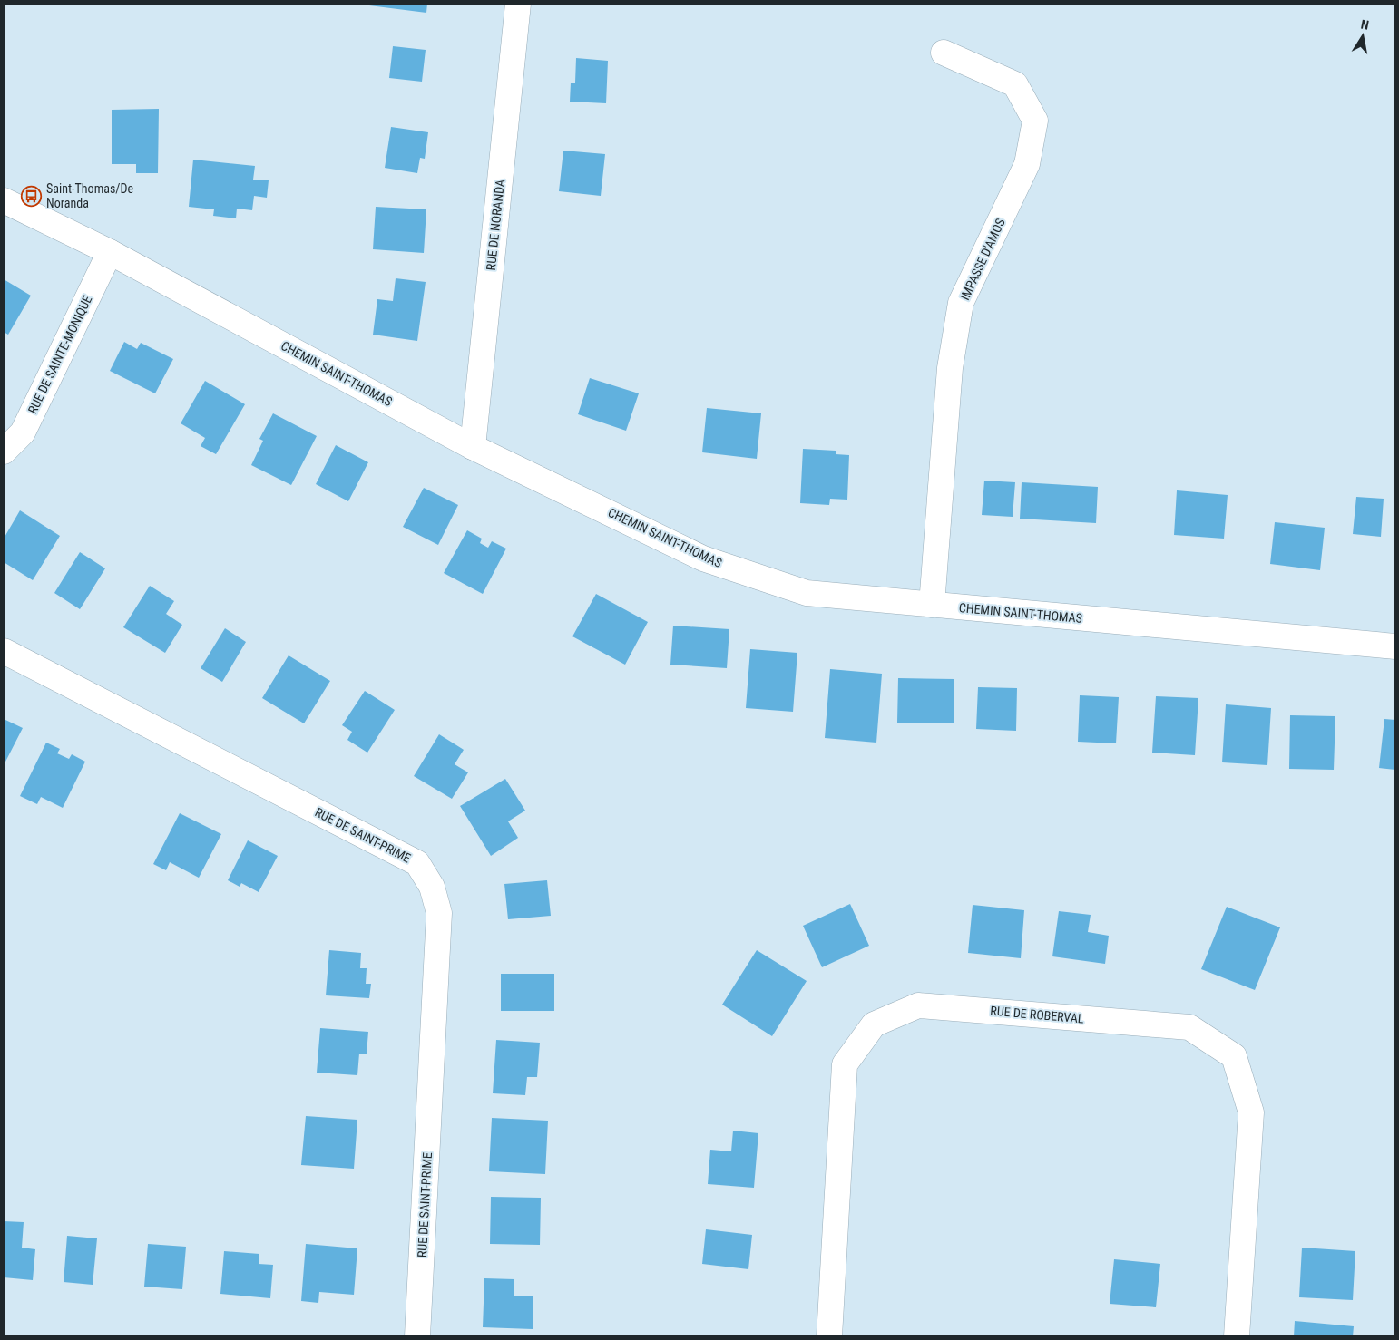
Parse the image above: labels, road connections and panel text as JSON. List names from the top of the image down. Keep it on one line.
{"streets":{"street":["RUE DE NORANDA","IMPASSE D'AMOS","RUE DE SAINTE-MONIQUE","CHEMIN SAINT-THOMAS","RUE DE SAINT-PRIME","RUE DE ROBERVAL"]},"crossings":[["RUE DE NORANDA","CHEMIN SAINT-THOMAS"],["IMPASSE D'AMOS","CHEMIN SAINT-THOMAS"],["RUE DE SAINTE-MONIQUE","CHEMIN SAINT-THOMAS"]],"places":{"bus stop":["Saint-Thomas/De Noranda"]},"north":"top"}
